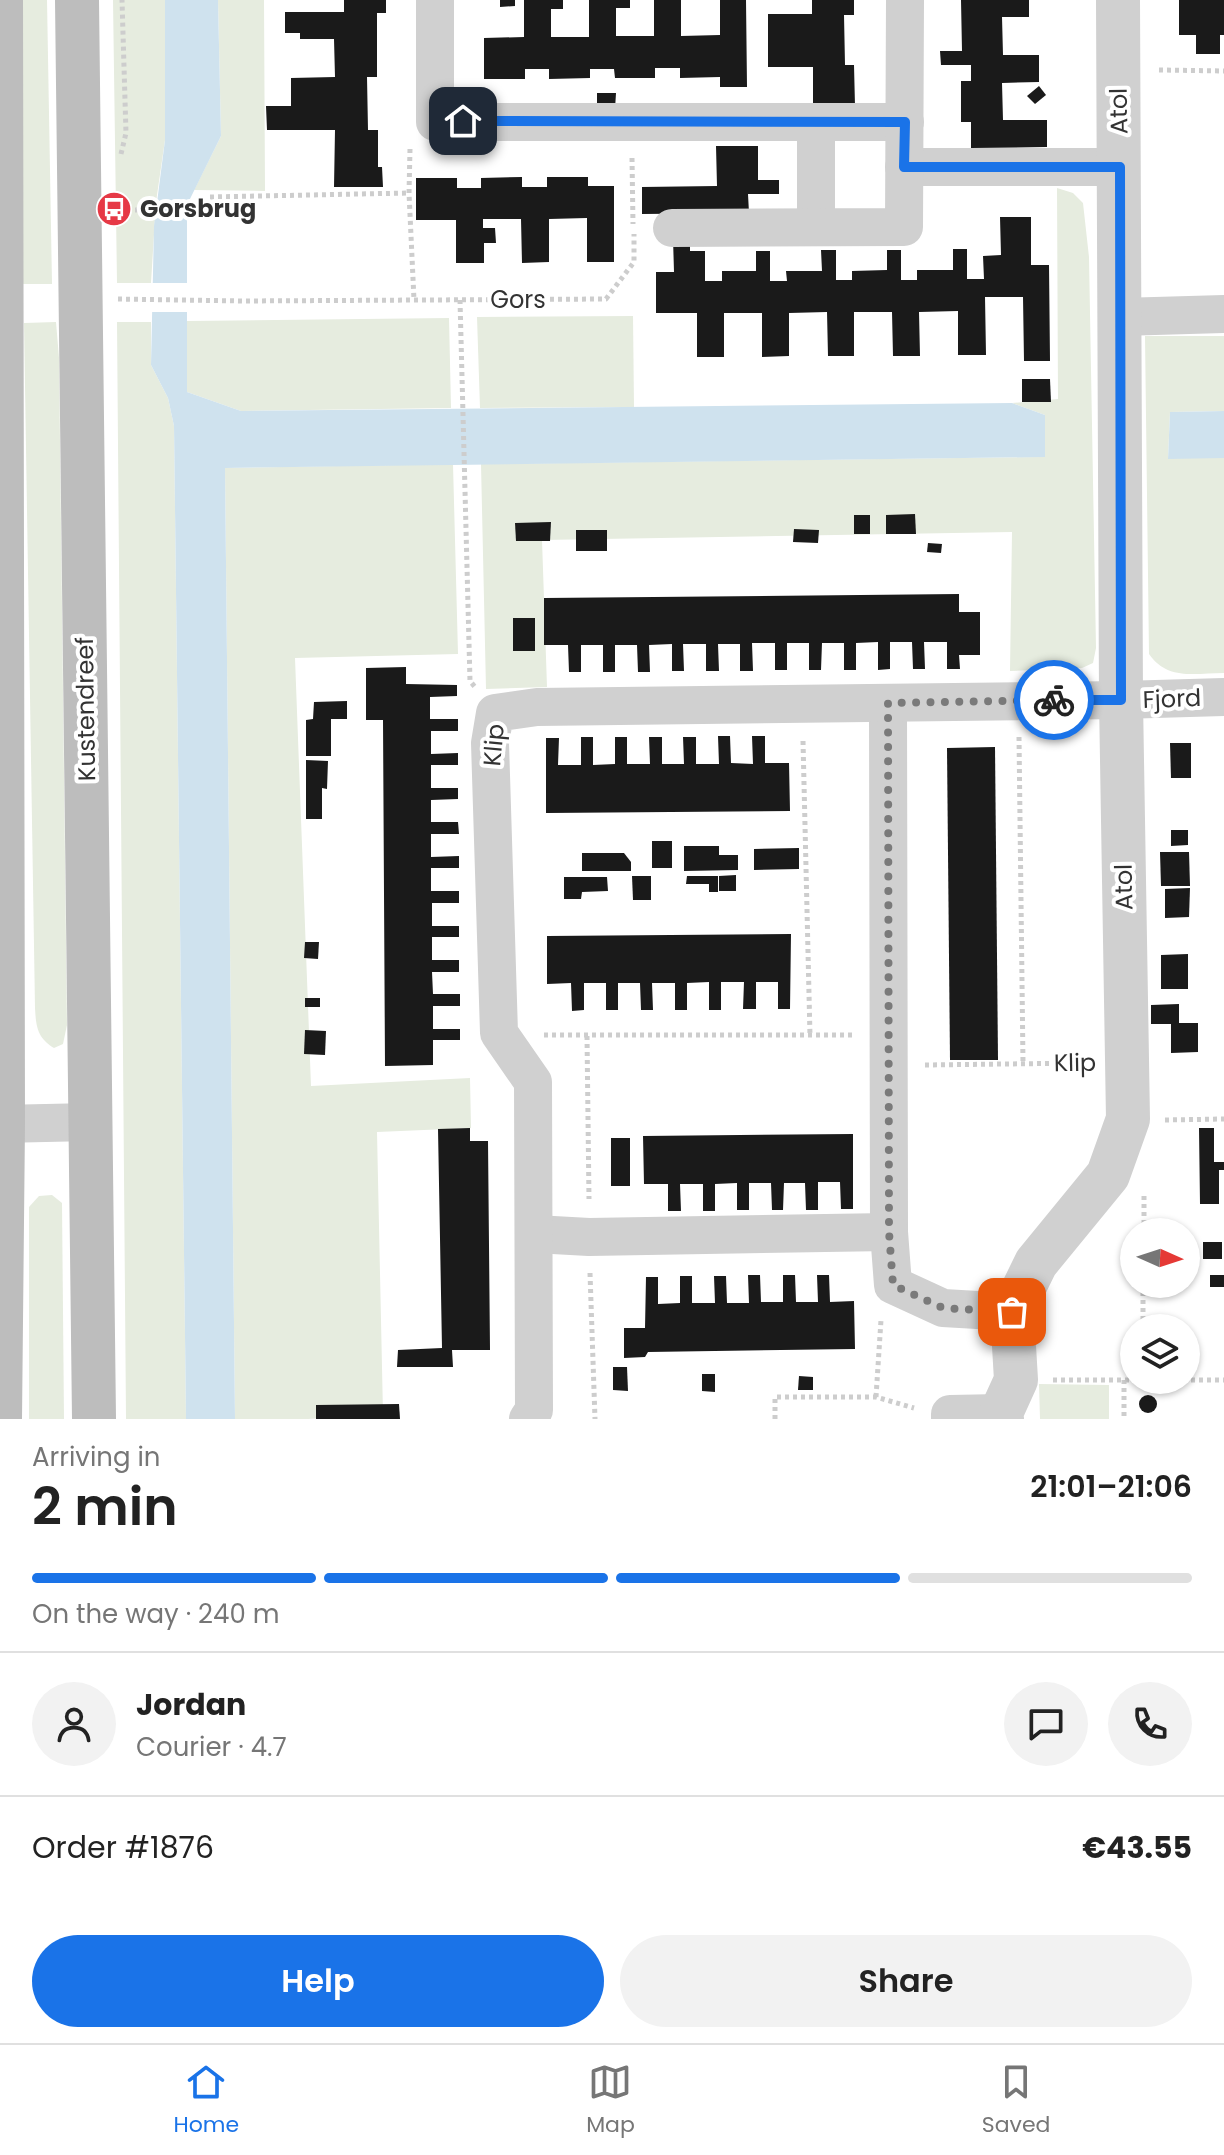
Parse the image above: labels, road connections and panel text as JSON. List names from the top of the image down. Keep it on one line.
{"streets":{"main road":["Kustendreef"],"street":["Atol","Fjord","Klip"],"path":["Gors"]},"crossings":[["Atol","Fjord"],["Atol","Klip"],["Fjord","Klip"]],"places":{"bus stop":["Gorsbrug"]},"north":"right","page":{"heading":["2 min","Arriving in","21:01–21:06"],"panel":["Jordan","Courier · 4.7","Order #1876","€43.55"],"bar":"On the way · 240 m","buttons":["Help","Share"],"tabs":["Home","Map","Saved"]}}
